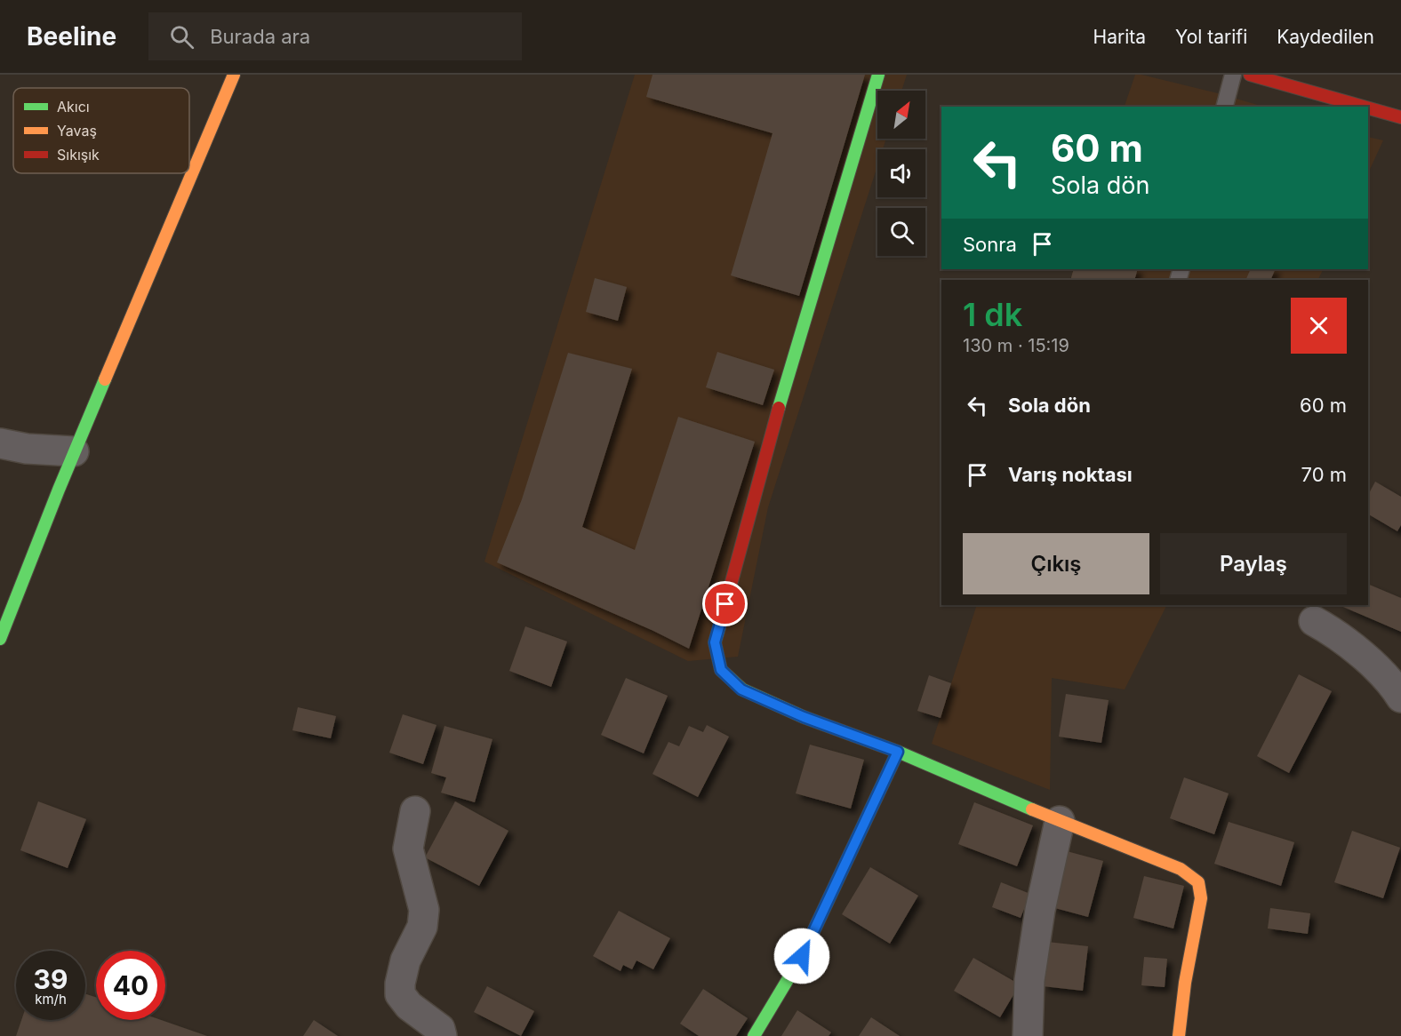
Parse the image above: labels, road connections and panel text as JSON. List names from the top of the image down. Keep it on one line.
{"legend":["Akıcı","Yavaş","Sıkışık"],"north":"top right","page":{"header":"Beeline","search":"Burada ara","nav":["Harita","Yol tarifi","Kaydedilen"],"turn":["60 m","Sola dön"],"then":"Sonra","heading":["1 dk","130 m · 15:19"],"list":[{"name":"Sola dön","value":"60 m"},{"name":"Varış noktası","value":"70 m"}],"buttons":["Çıkış","Paylaş"],"speed":"39 km/h","limit":"40"}}
